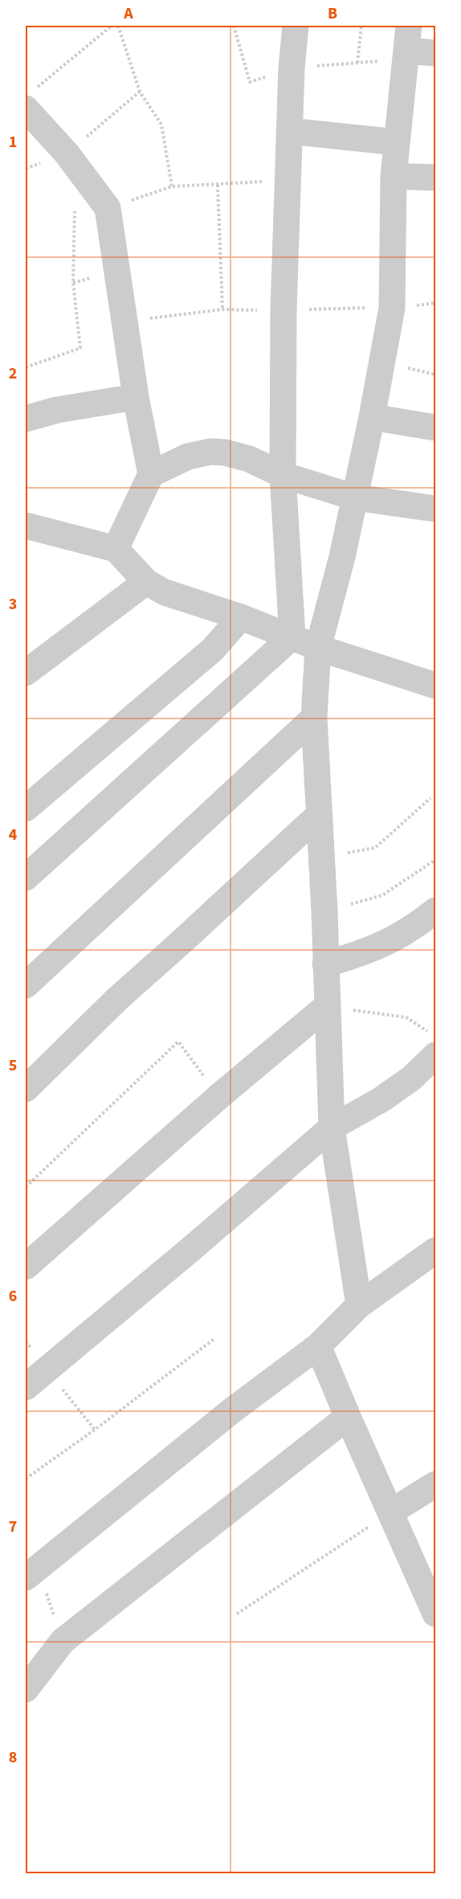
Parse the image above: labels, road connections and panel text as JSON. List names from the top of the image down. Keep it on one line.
{"grid":{"columns":["A","B"],"rows":["1","2","3","4","5","6","7","8"]}}
